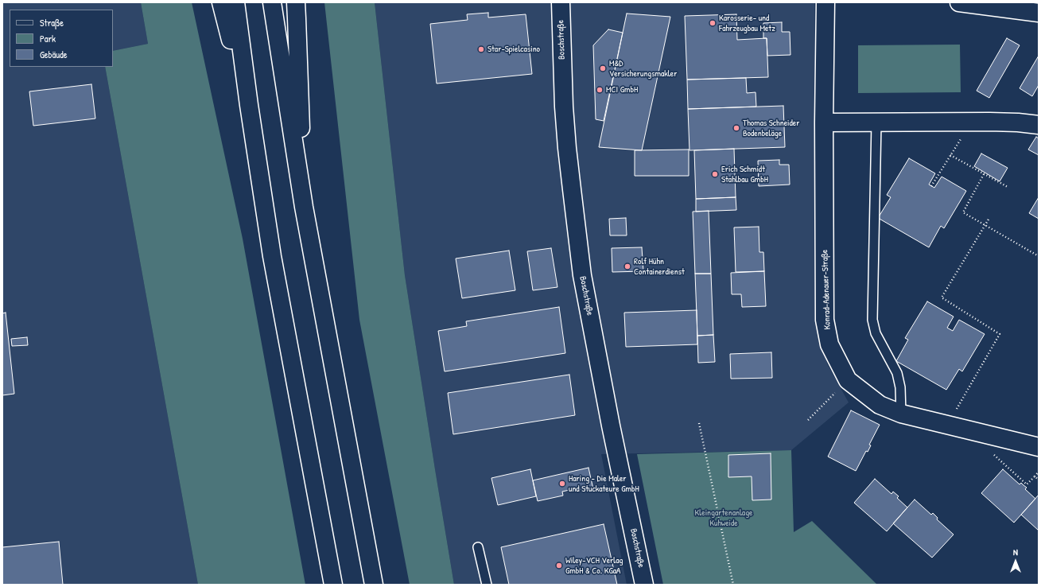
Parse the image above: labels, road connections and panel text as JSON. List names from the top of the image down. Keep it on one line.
{"streets":{"main road":["Boschstraße","Konrad-Adenauer-Straße"]},"parks":["Kleingartenanlage Kuhweide"],"places":["Karosserie- und Fahrzeugbau Metz","Star-Spielcasino","M&D Versicherungsmakler","MCI GmbH","Thomas Schneider Bodenbeläge","Erich Schmidt Stahlbau GmbH","Rolf Hühn Containerdienst","Haring - Die Maler und Stuckateure GmbH","Wiley-VCH Verlag GmbH & Co. KGaA"],"legend":["Straße","Park","Gebäude"],"north":"top"}
